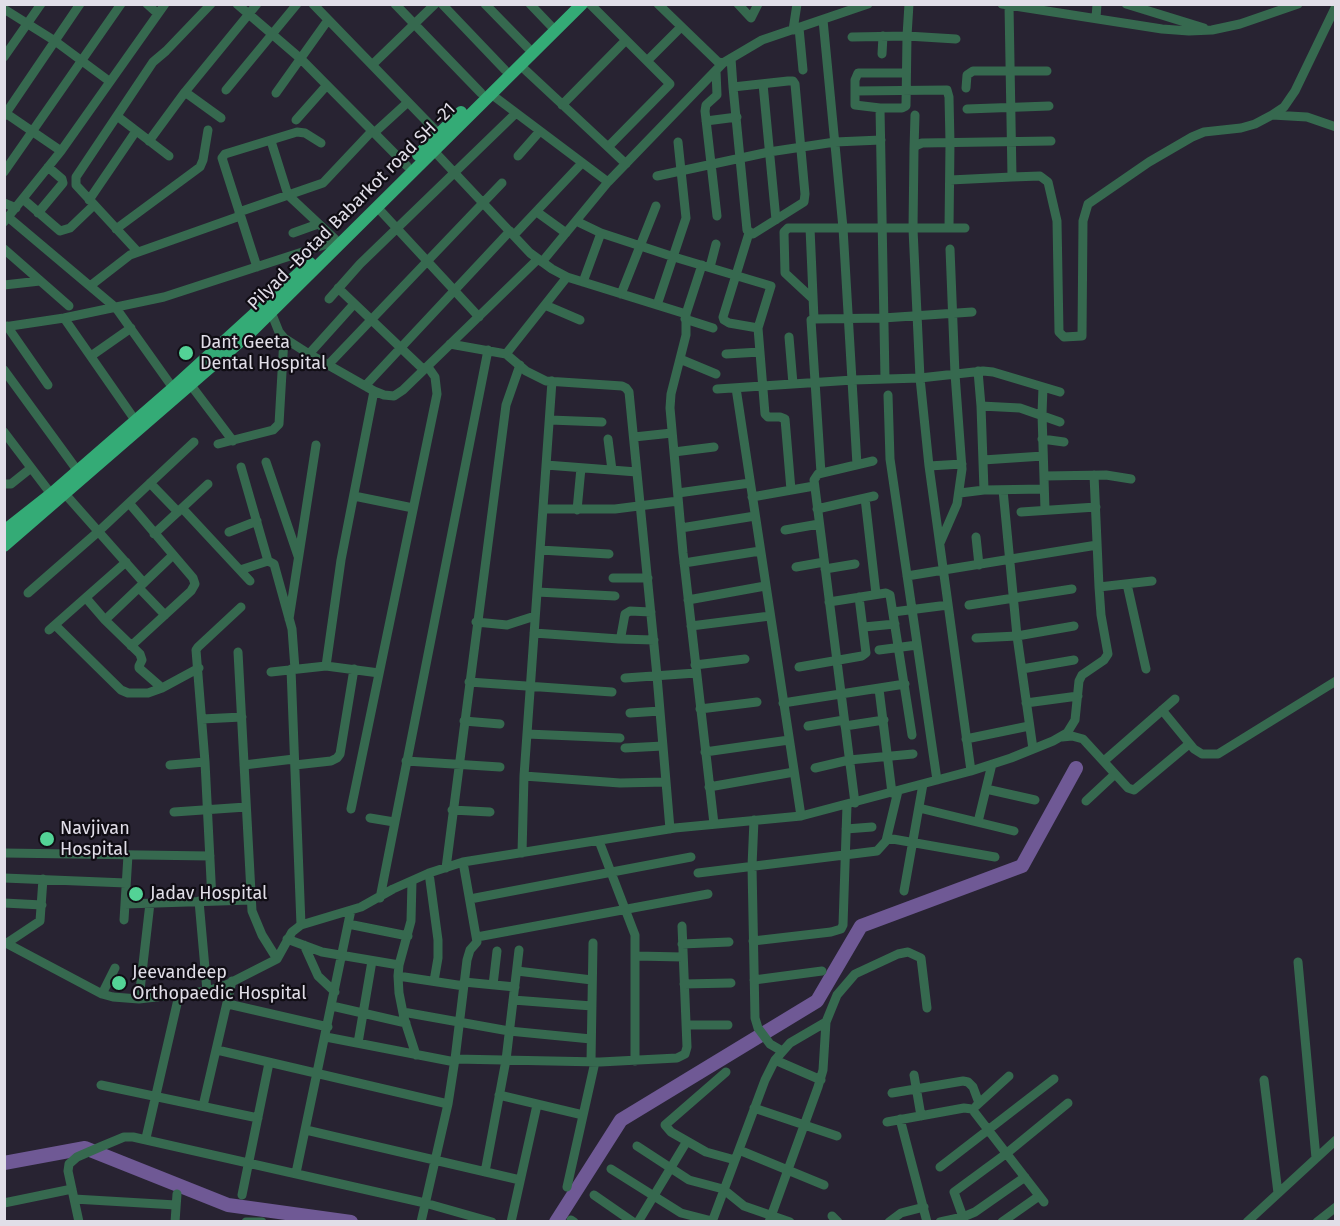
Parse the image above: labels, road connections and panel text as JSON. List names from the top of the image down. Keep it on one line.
{"streets":{"main road":["Pilyad -Botad Babarkot road SH -21"]},"places":["Dant Geeta Dental Hospital","Navjivan Hospital","Jadav Hospital","Jeevandeep Orthopaedic Hospital"]}
